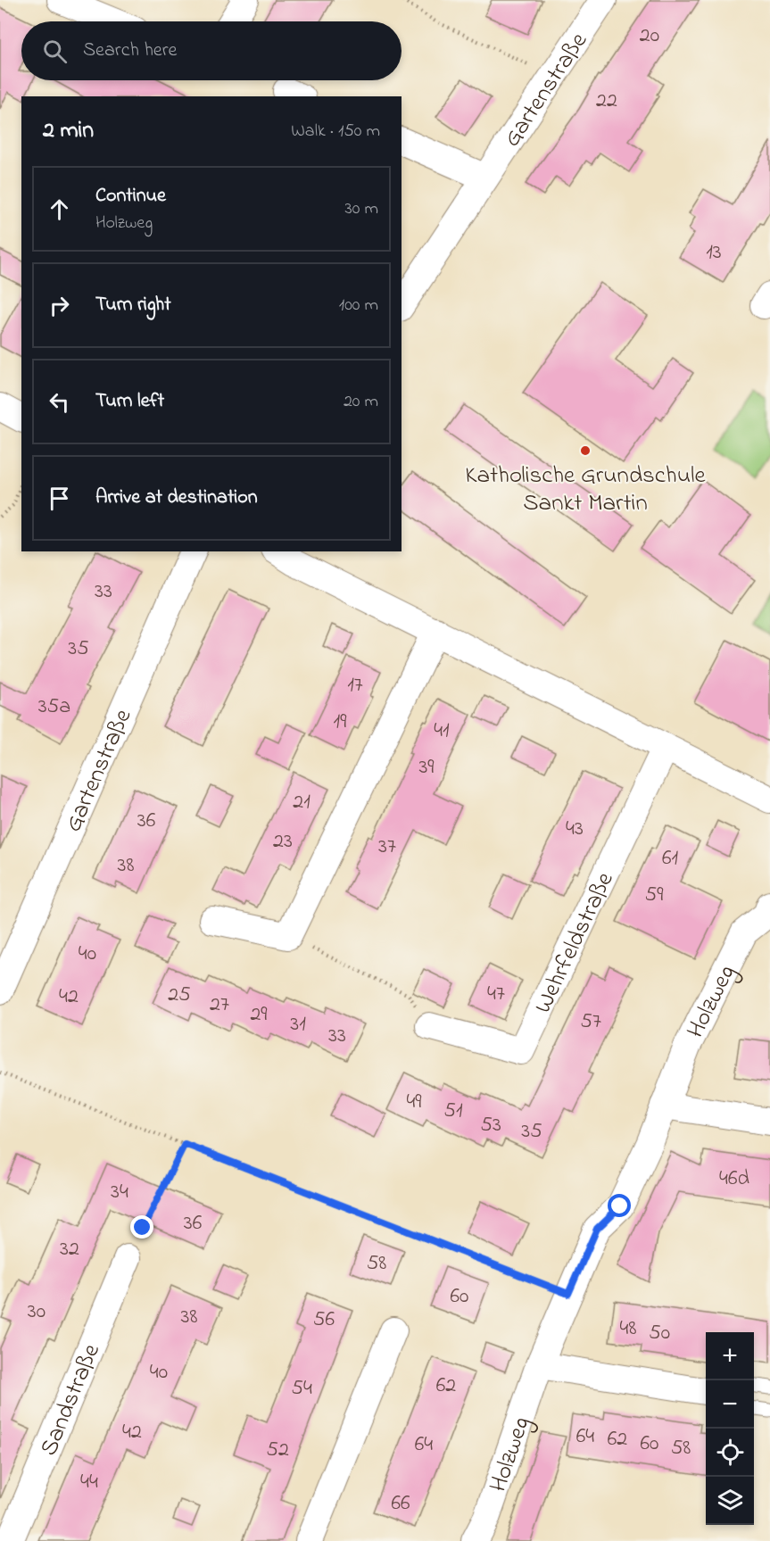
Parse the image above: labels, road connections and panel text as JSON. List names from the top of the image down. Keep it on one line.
{"streets":{"street":["Gartenstraße","Wehrfeldstraße","Holzweg","Sandstraße"]},"places":["Katholische Grundschule Sankt Martin"],"house_numbers":["20","22","13","33","35","17","35a","19","41","39","21","36","43","23","37","61","38","59","40","47","25","42","27","29","57","31","33","49","51","53","35","46d","34","36","32","58","60","30","38","56","48","50","40","62","54","42","64","62","60","64","58","52","44","66"],"page":{"search":"Search here","heading":["2 min","Walk · 150 m"],"list":[["Continue","Holzweg","30 m"],["Turn right","100 m"],["Turn left","20 m"],"Arrive at destination"],"map_buttons":["+","−"]}}
